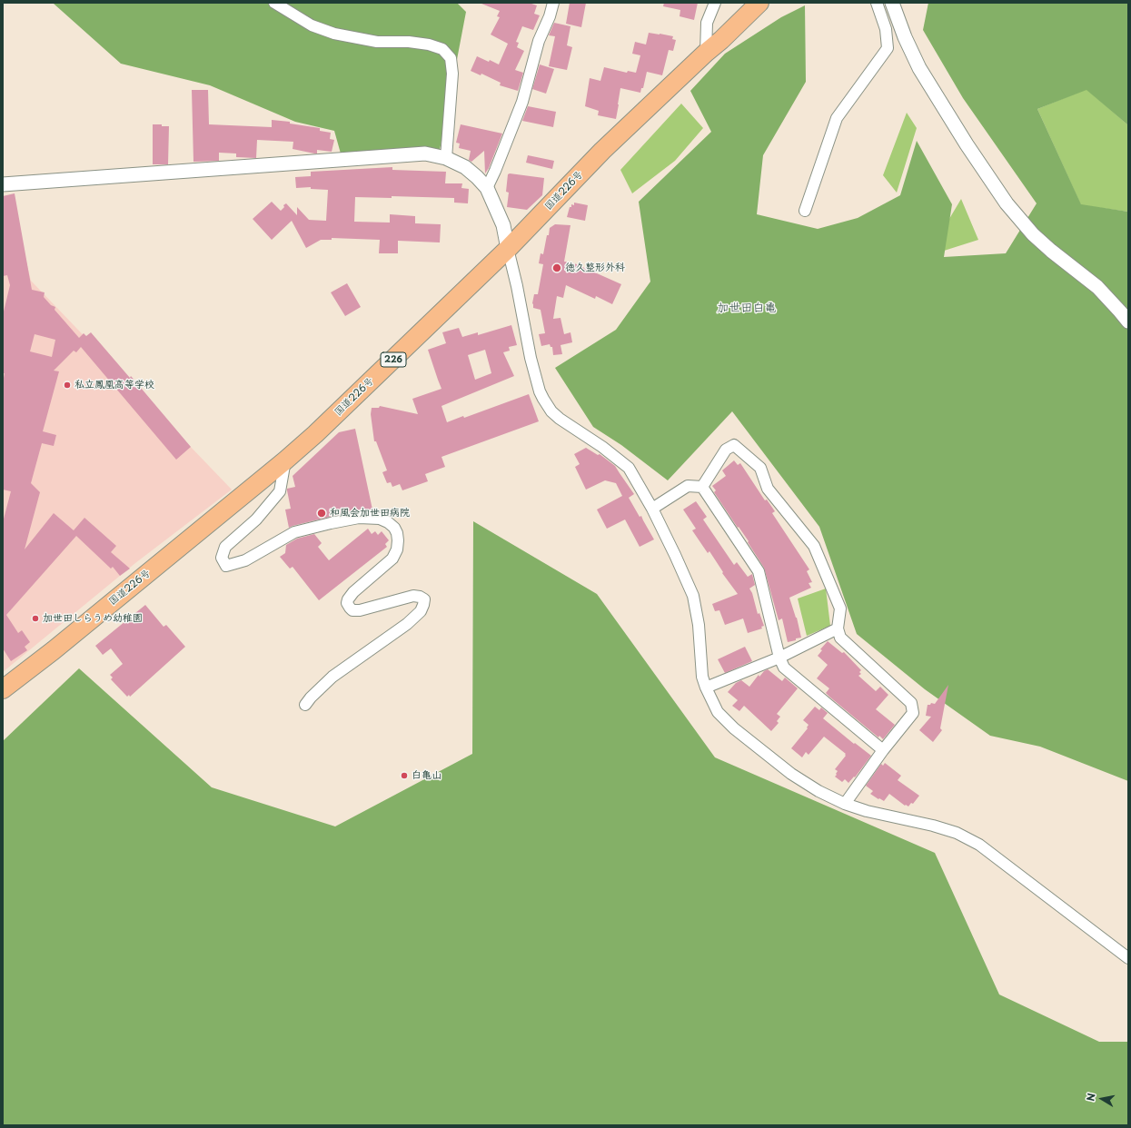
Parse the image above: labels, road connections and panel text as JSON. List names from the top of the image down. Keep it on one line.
{"streets":{"highway":["国道226号","226"]},"districts":["加世田白亀"],"places":["徳久整形外科","私立鳳凰高等学校","和風会加世田病院","加世田しらうめ幼稚園","白亀山"],"north":"left"}
